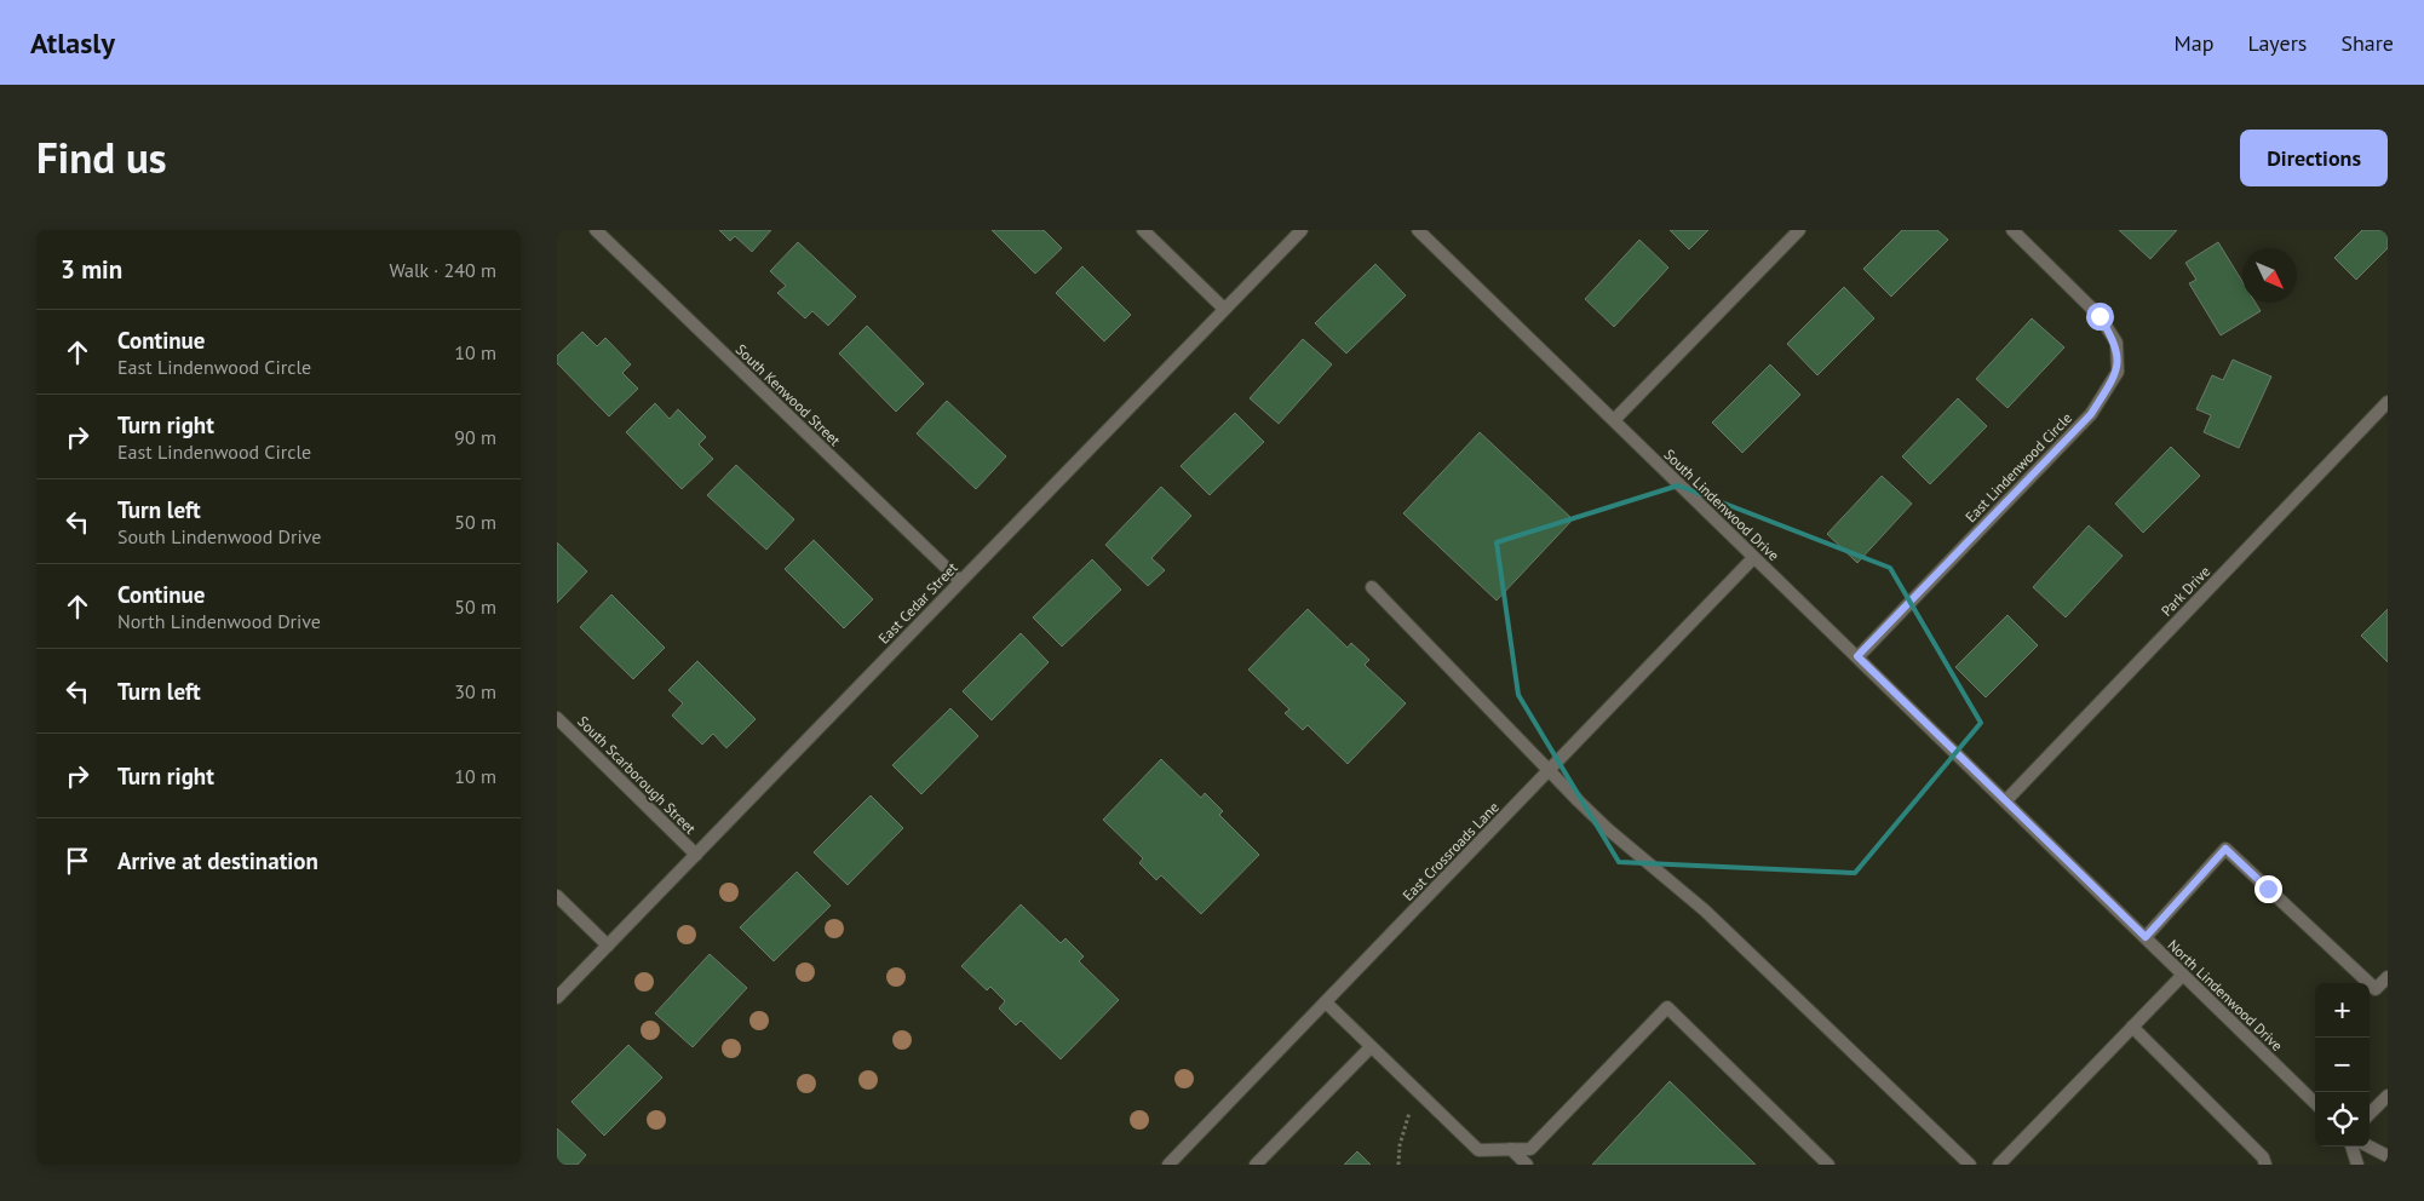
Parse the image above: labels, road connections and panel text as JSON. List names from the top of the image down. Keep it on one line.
{"streets":{"street":["South Kenwood Street","East Lindenwood Circle","South Lindenwood Drive","Park Drive","East Cedar Street","South Scarborough Street","East Crossroads Lane","North Lindenwood Drive"]},"crossings":[["South Kenwood Street","East Cedar Street"],["East Lindenwood Circle","South Lindenwood Drive"],["South Lindenwood Drive","Park Drive"],["South Lindenwood Drive","East Crossroads Lane"],["South Lindenwood Drive","North Lindenwood Drive"],["Park Drive","North Lindenwood Drive"],["East Cedar Street","South Scarborough Street"]],"north":"bottom right","page":{"header":"Atlasly","nav":["Map","Layers","Share"],"title":"Find us","buttons":"Directions","heading":["3 min","Walk · 240 m"],"list":[["Continue","East Lindenwood Circle","10 m"],["Turn right","East Lindenwood Circle","90 m"],["Turn left","South Lindenwood Drive","50 m"],["Continue","North Lindenwood Drive","50 m"],["Turn left","30 m"],["Turn right","10 m"],"Arrive at destination"],"map_buttons":["+","−"]}}
